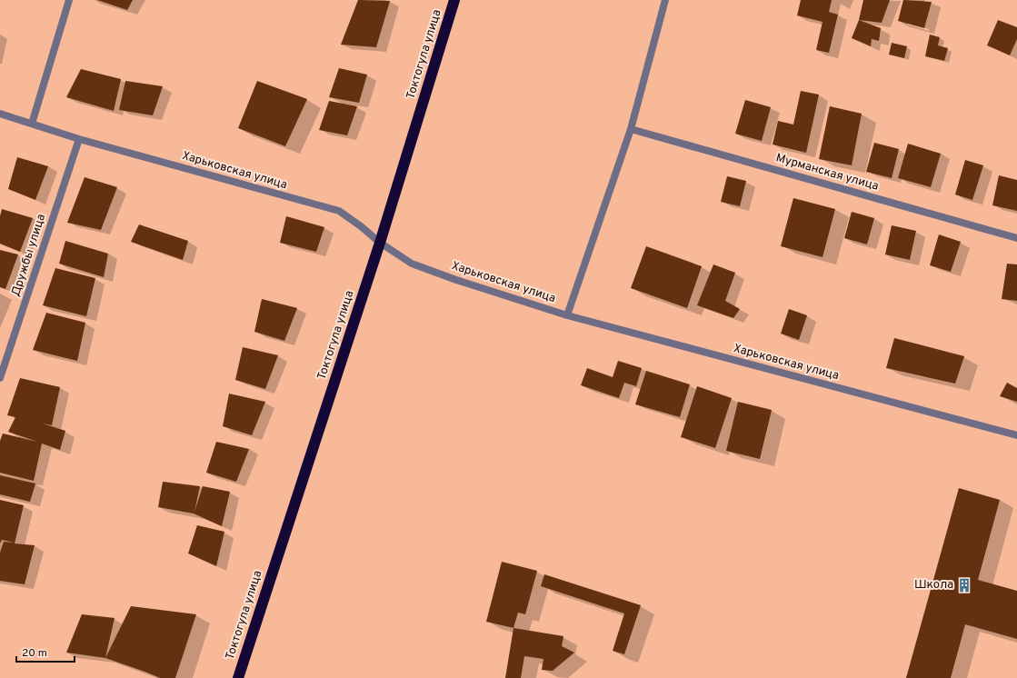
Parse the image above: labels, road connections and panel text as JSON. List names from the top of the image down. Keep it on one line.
{"streets":{"highway":["Токтогула улица"],"street":["Харьковская улица","Мурманская улица","Дружбы улица"]},"crossings":[["Токтогула улица","Харьковская улица"],["Харьковская улица","Дружбы улица"]],"places":{"building":["Школа"]},"scale_bar":"20 m"}
